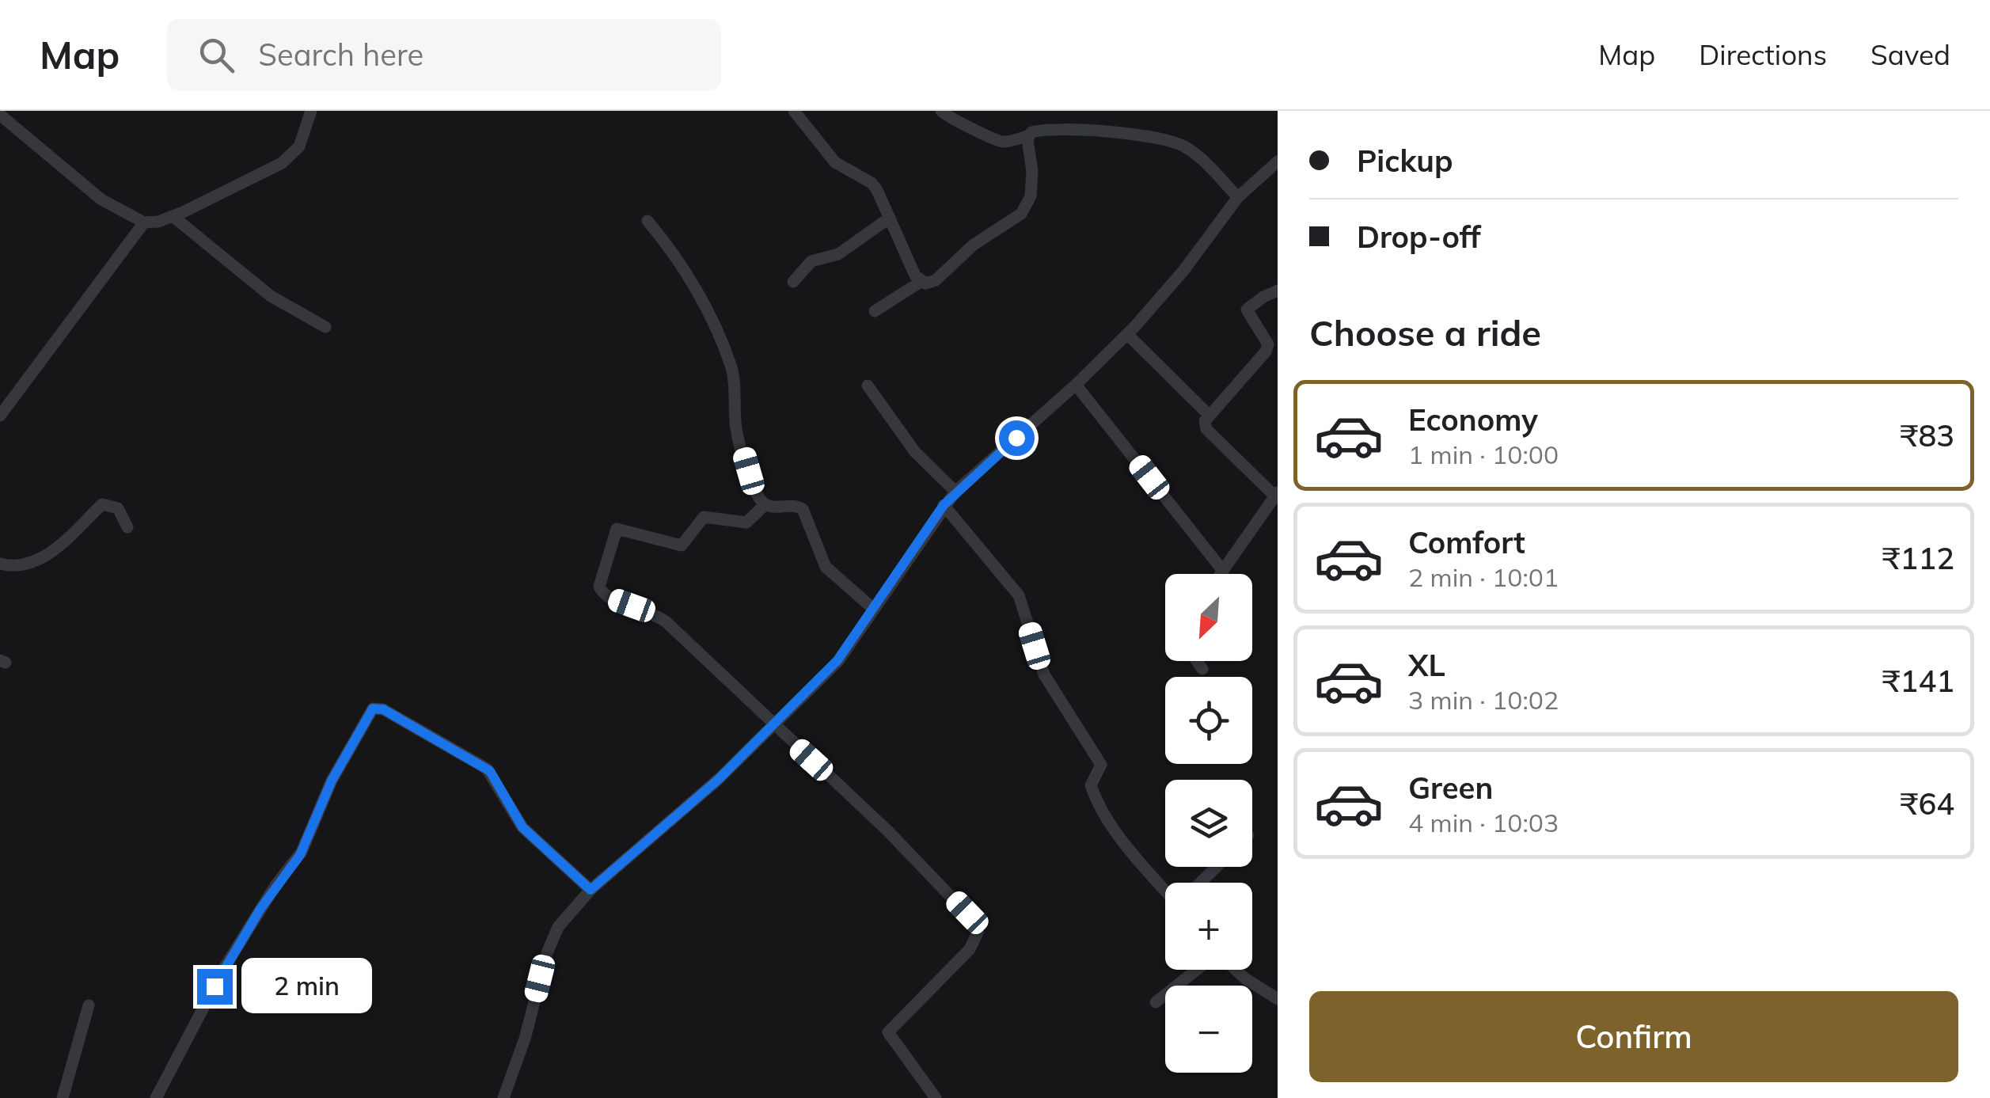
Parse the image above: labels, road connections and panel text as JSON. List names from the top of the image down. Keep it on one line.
{"north":"bottom left","page":{"header":"Map","search":"Search here","nav":["Map","Directions","Saved"],"banner":["Pickup","Drop-off"],"heading":"Choose a ride","list":[{"name":"Economy","note":"1 min · 10:00","value":"₹83"},{"name":"Comfort","note":"2 min · 10:01","value":"₹112"},{"name":"XL","note":"3 min · 10:02","value":"₹141"},{"name":"Green","note":"4 min · 10:03","value":"₹64"}],"map_buttons":["+","−"],"bubble":"2 min","buttons":"Confirm"}}
